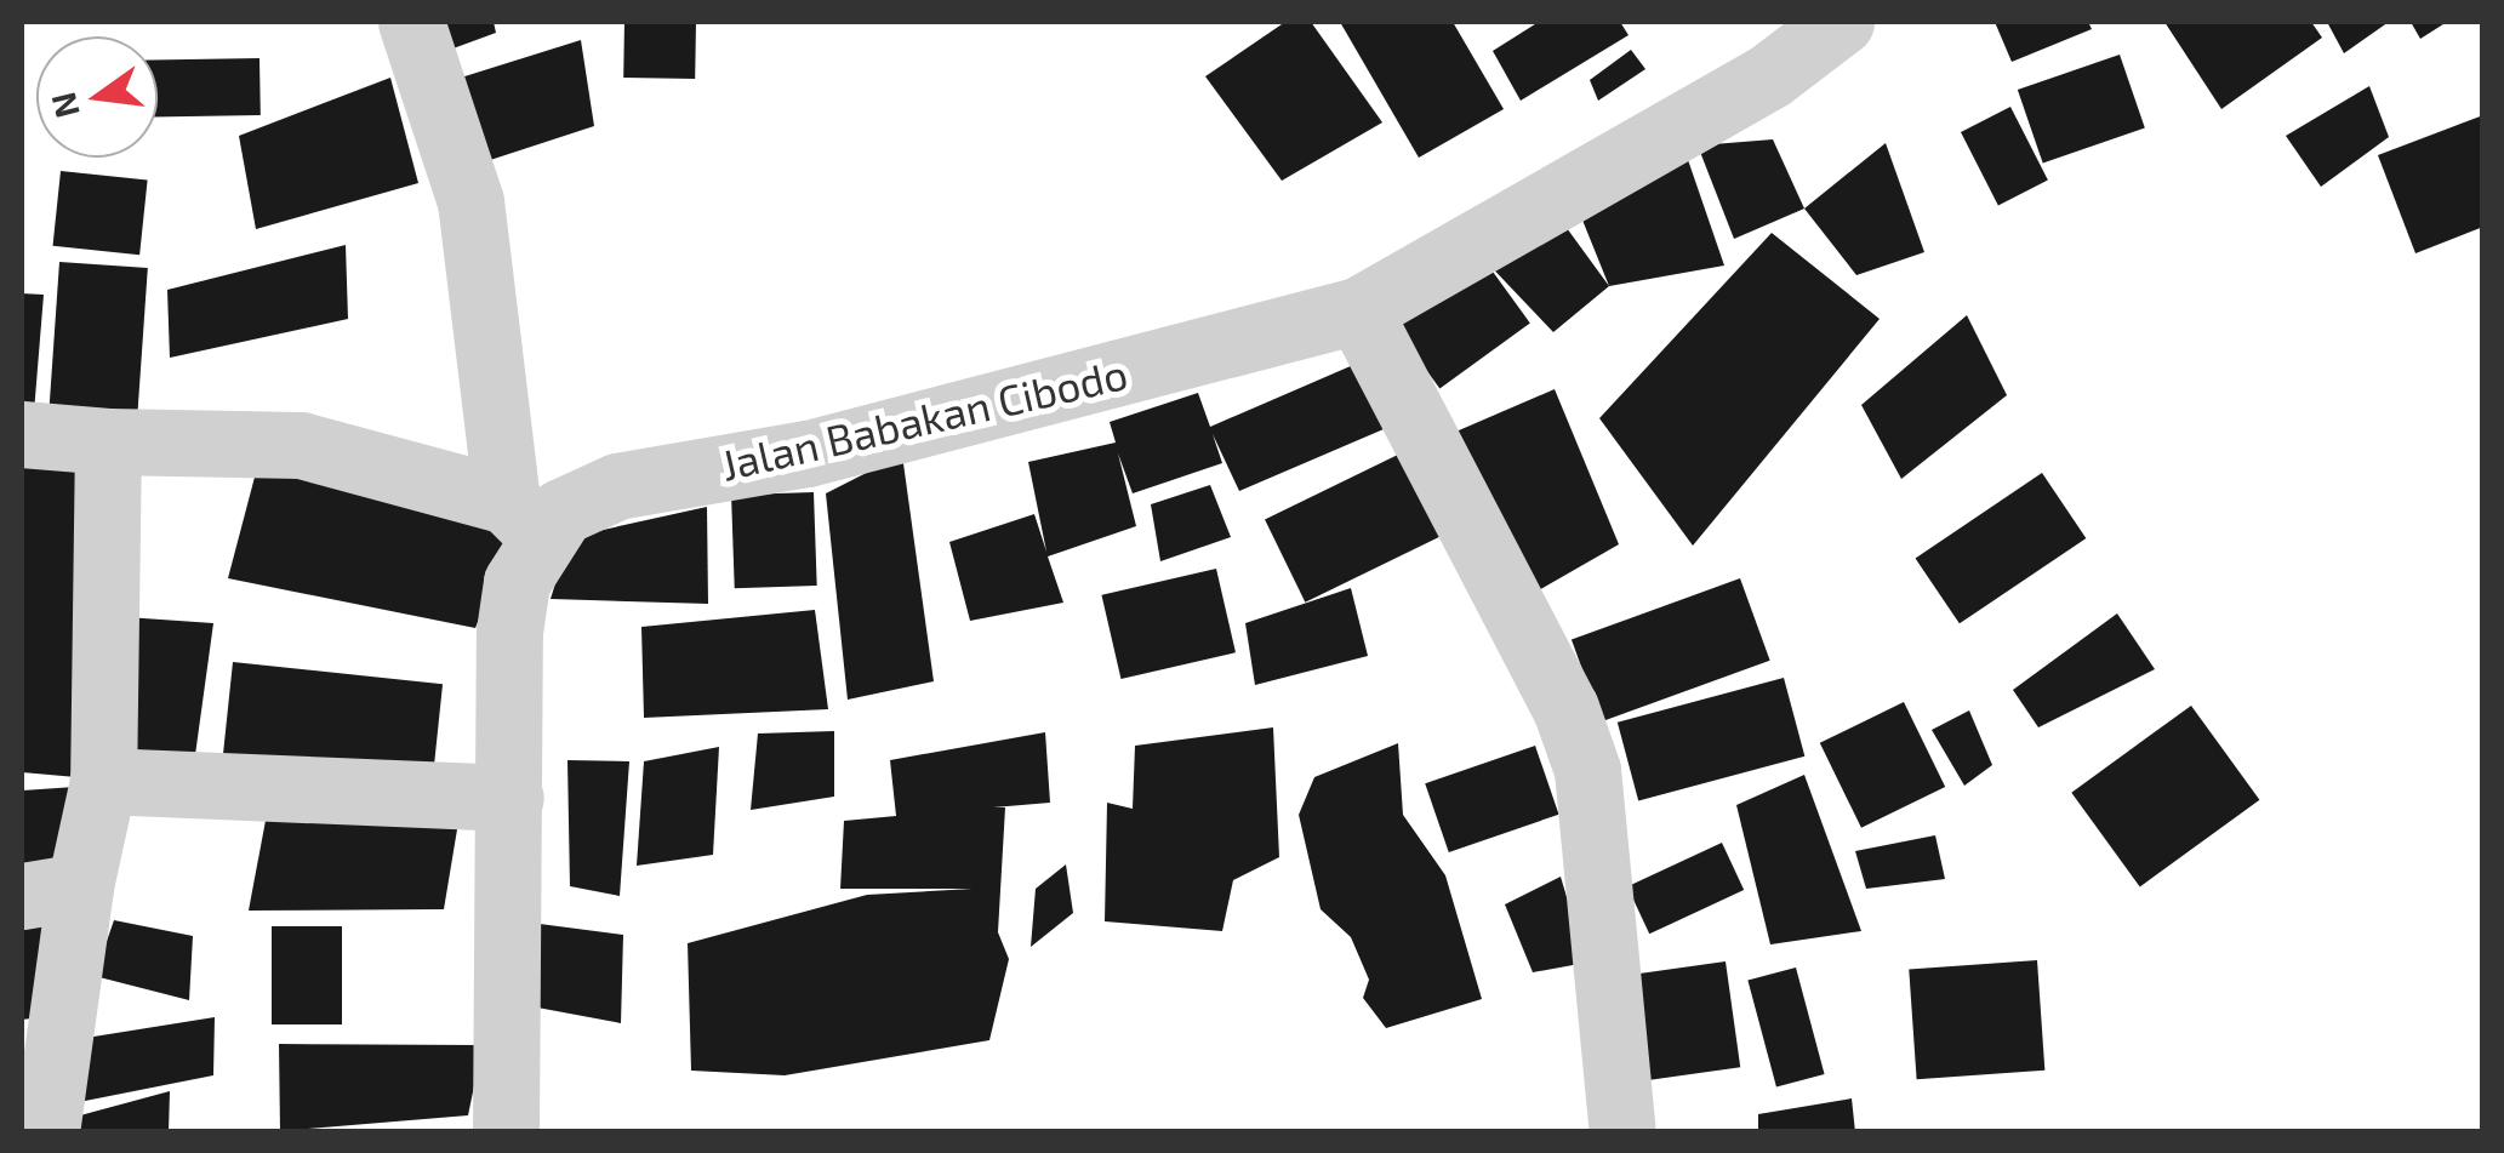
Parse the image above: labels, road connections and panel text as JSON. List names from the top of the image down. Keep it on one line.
{"streets":{"street":["Jalan Babakan Cibodo"]},"north":"left"}
